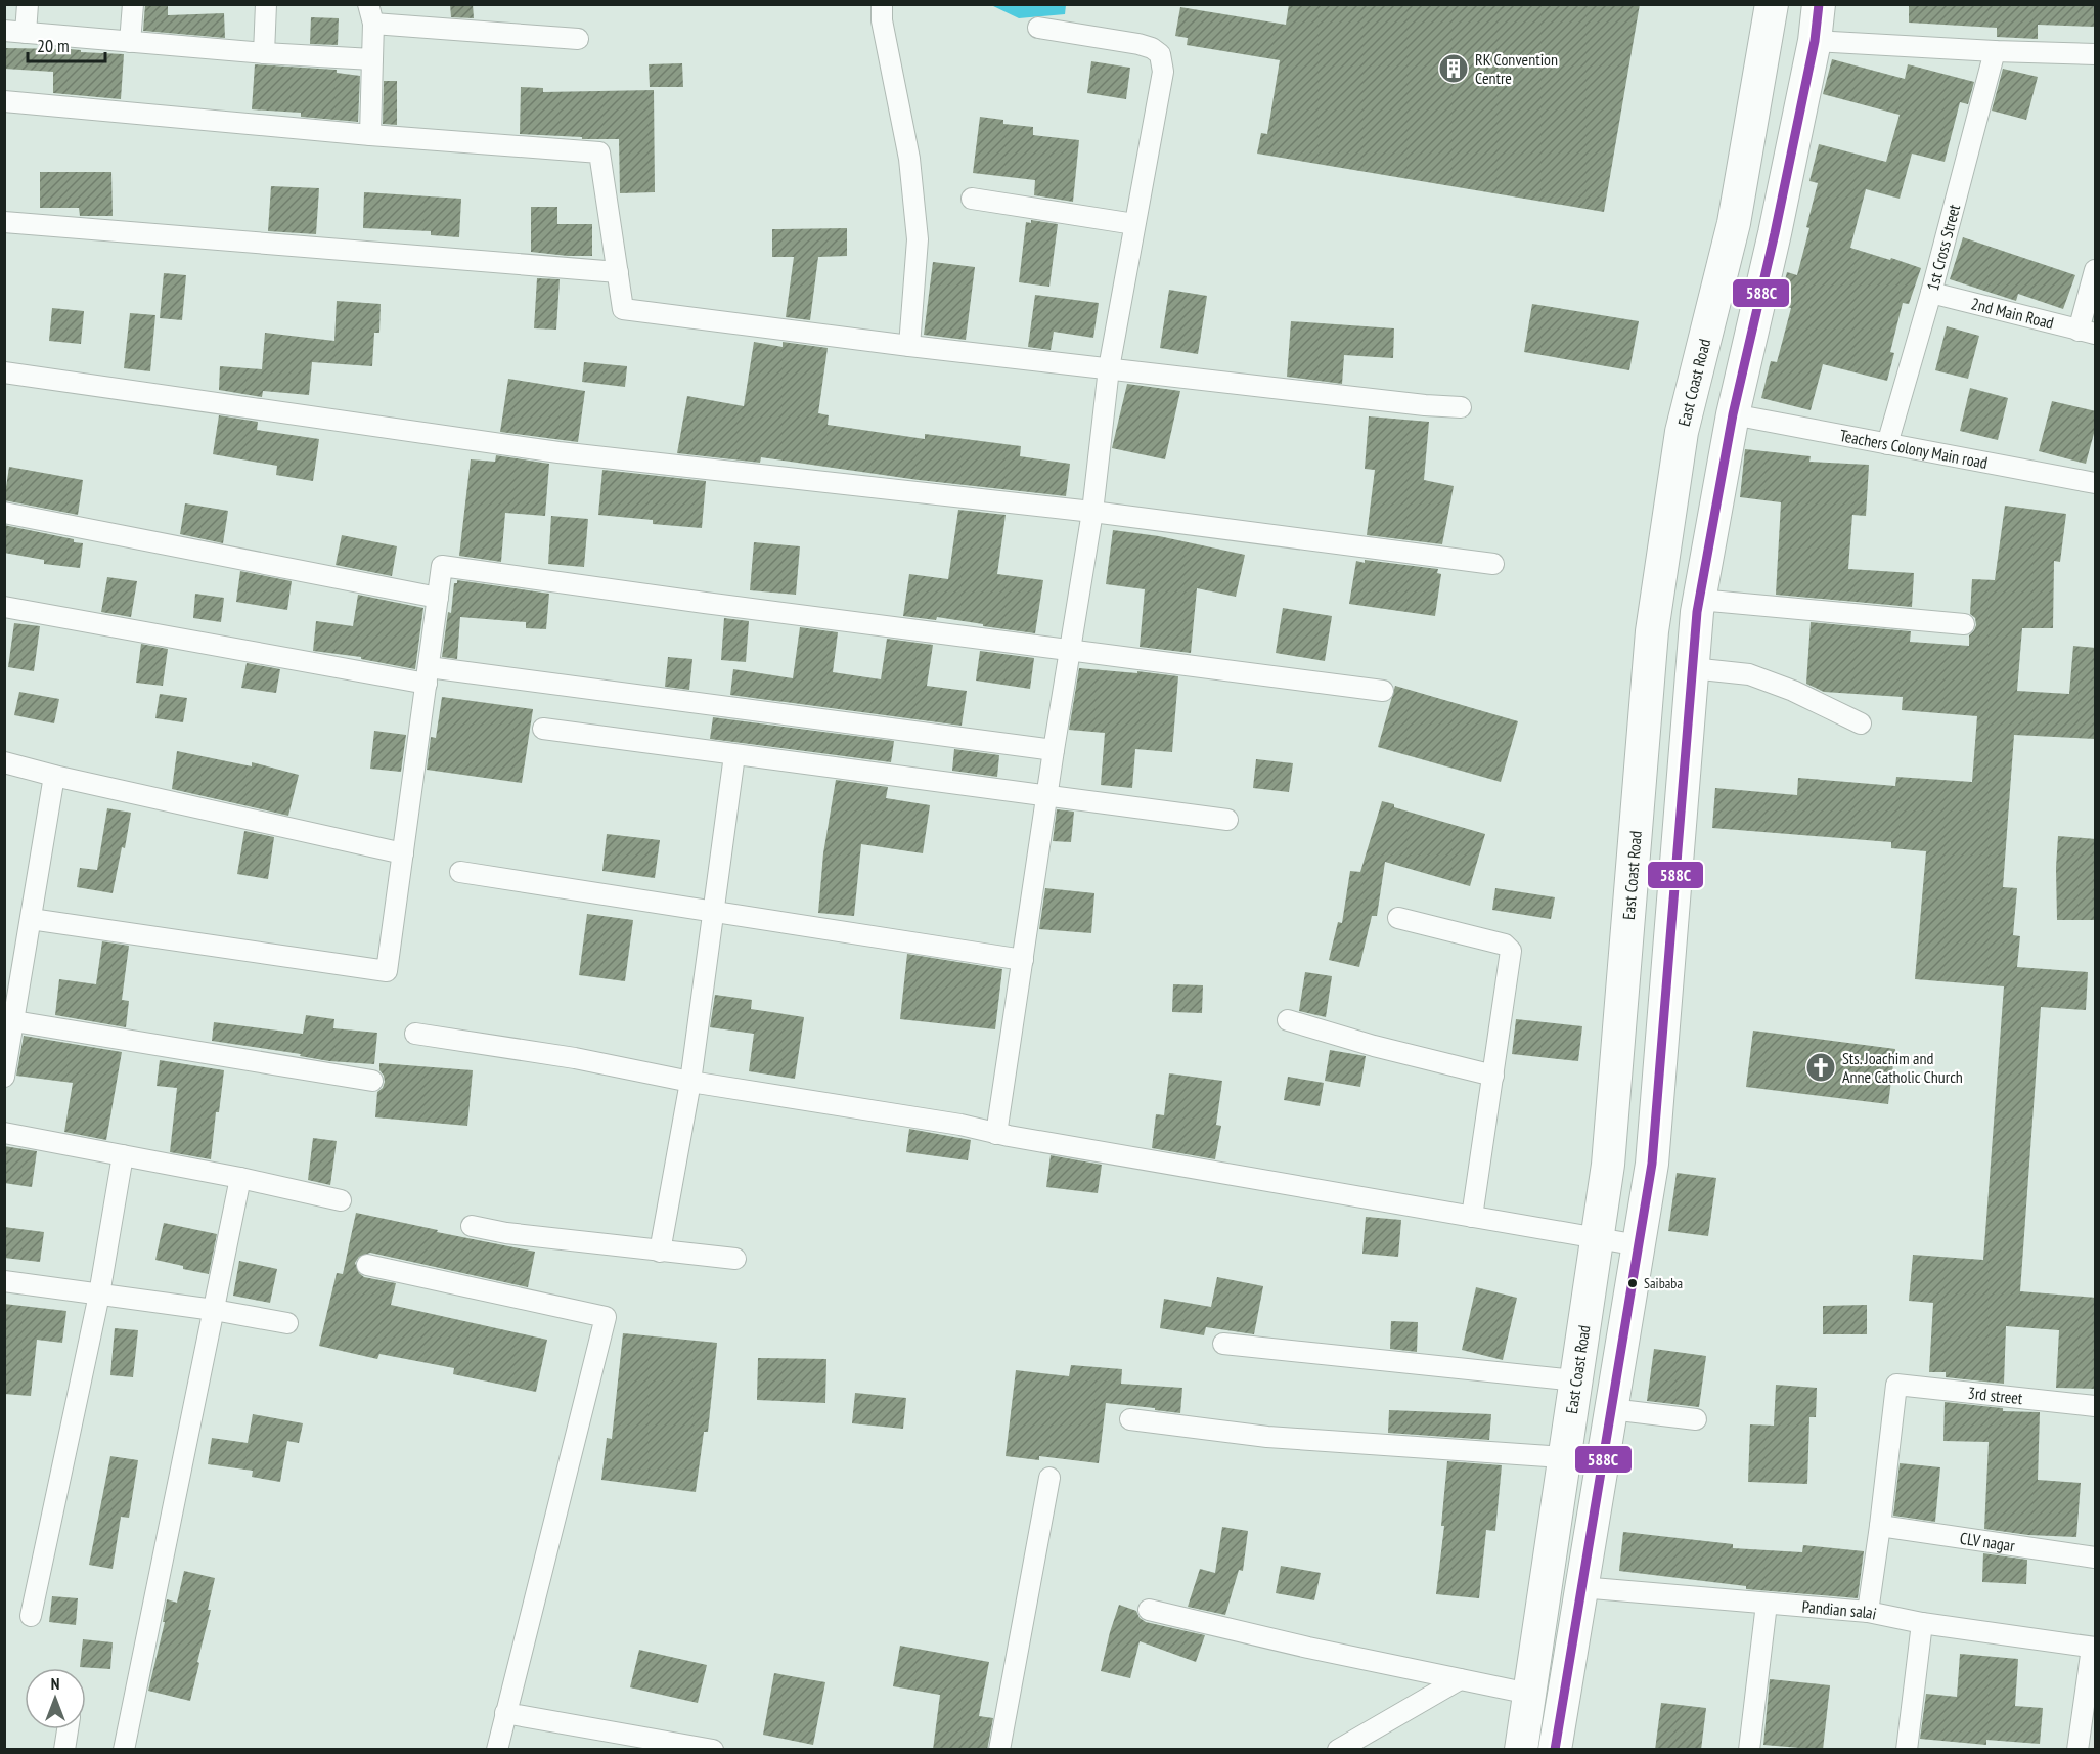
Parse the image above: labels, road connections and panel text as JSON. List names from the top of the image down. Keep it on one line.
{"streets":{"main road":["East Coast Road"],"street":["1st Cross Street","2nd Main Road","Teachers Colony Main road","3rd street","CLV nagar","Pandian salai"]},"crossings":[["1st Cross Street","2nd Main Road"],["1st Cross Street","Teachers Colony Main road"],["3rd street","CLV nagar"]],"places":{"building":["RK Convention Centre"],"church":["Sts. Joachim and Anne Catholic Church"],"other":["Saibaba"]},"lines":["transit line 588C"],"scale_bar":"20 m","north":"top"}
